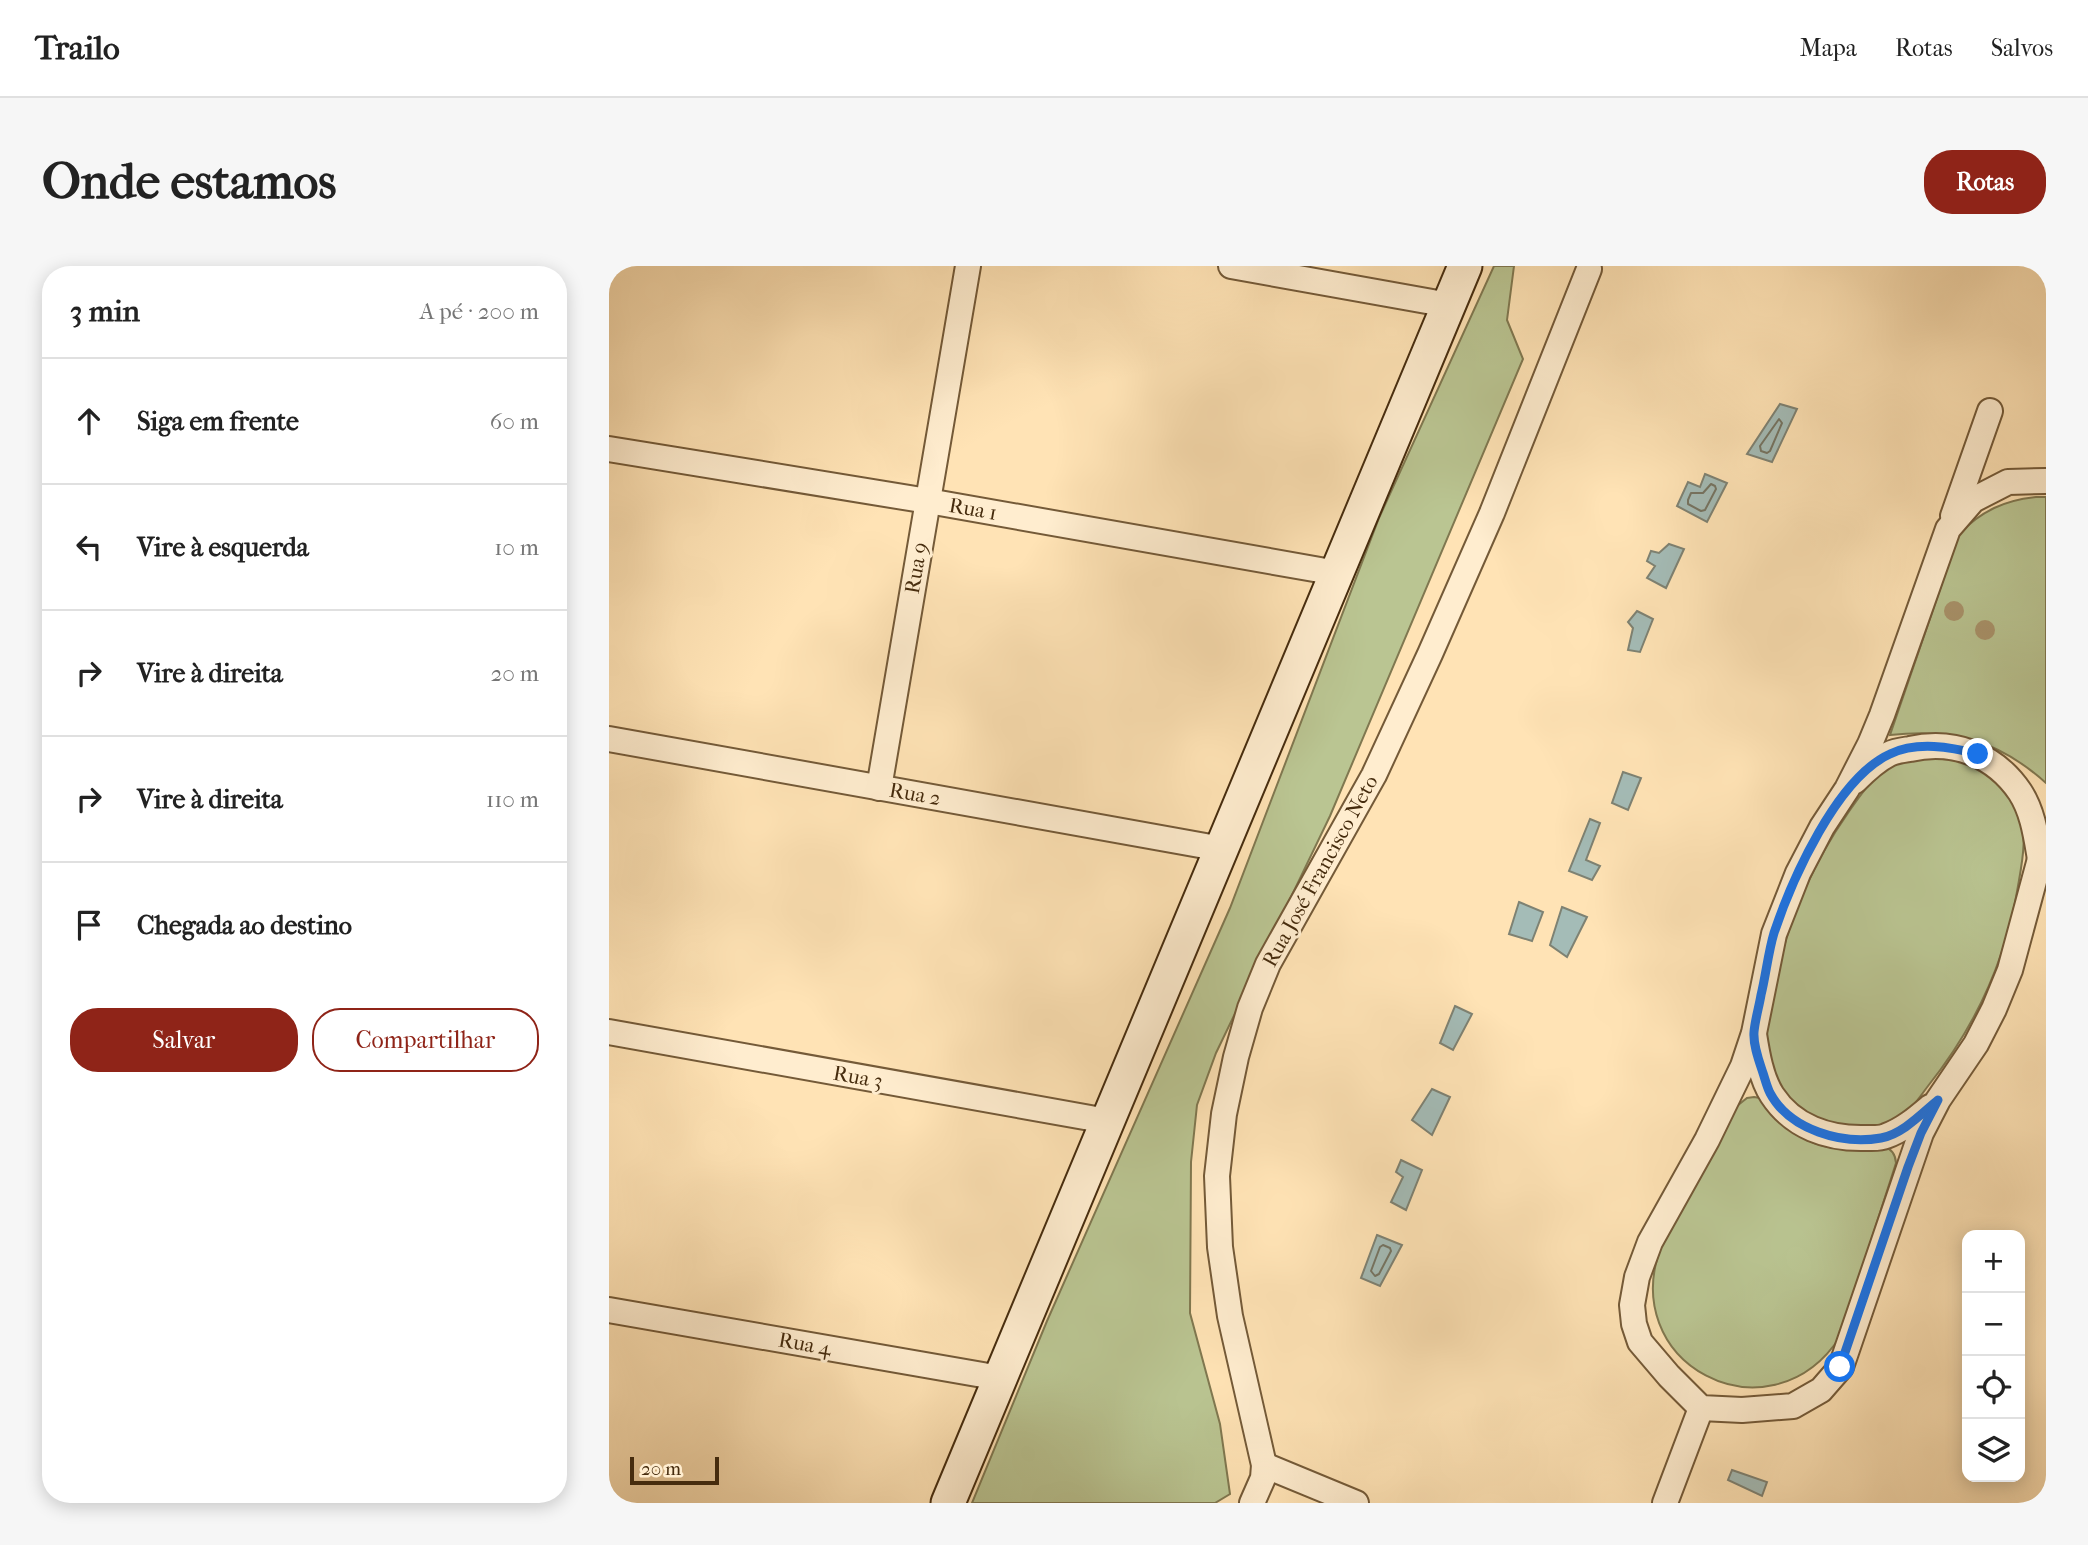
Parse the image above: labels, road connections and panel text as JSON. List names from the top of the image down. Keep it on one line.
{"streets":{"street":["Rua 1","Rua 9","Rua 2","Rua José Francisco Neto","Rua 3","Rua 4"]},"crossings":[["Rua 1","Rua 9"],["Rua 9","Rua 2"]],"scale_bar":"20 m","page":{"header":"Trailo","nav":["Mapa","Rotas","Salvos"],"buttons":["Rotas",["Salvar","Compartilhar"]],"title":"Onde estamos","heading":["3 min","A pé · 200 m"],"list":[["Siga em frente","60 m"],["Vire à esquerda","10 m"],["Vire à direita","20 m"],["Vire à direita","110 m"],"Chegada ao destino"],"map_buttons":["+","−"],"scale":"20 m"}}
